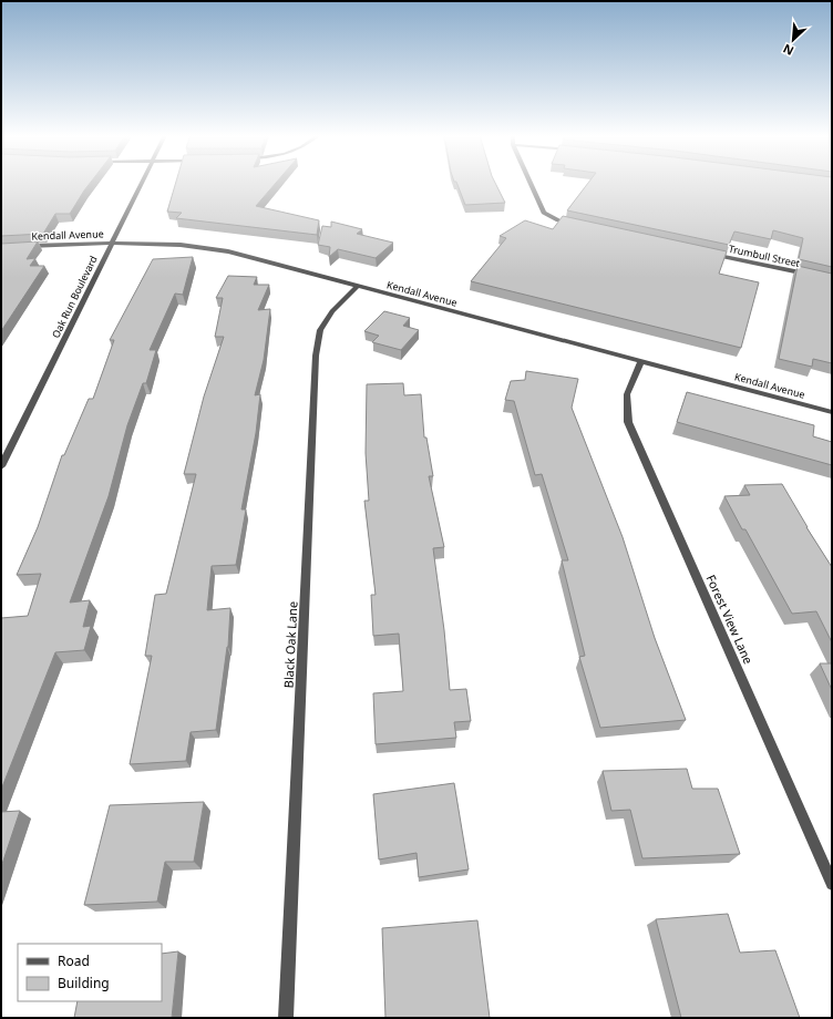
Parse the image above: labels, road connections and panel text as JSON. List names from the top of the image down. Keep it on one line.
{"streets":{"street":["Kendall Avenue","Trumbull Street","Oak Run Boulevard","Forest View Lane","Black Oak Lane"]},"crossings":[["Kendall Avenue","Oak Run Boulevard"],["Kendall Avenue","Forest View Lane"],["Kendall Avenue","Black Oak Lane"]],"legend":["Road","Building"],"north":"bottom left"}
